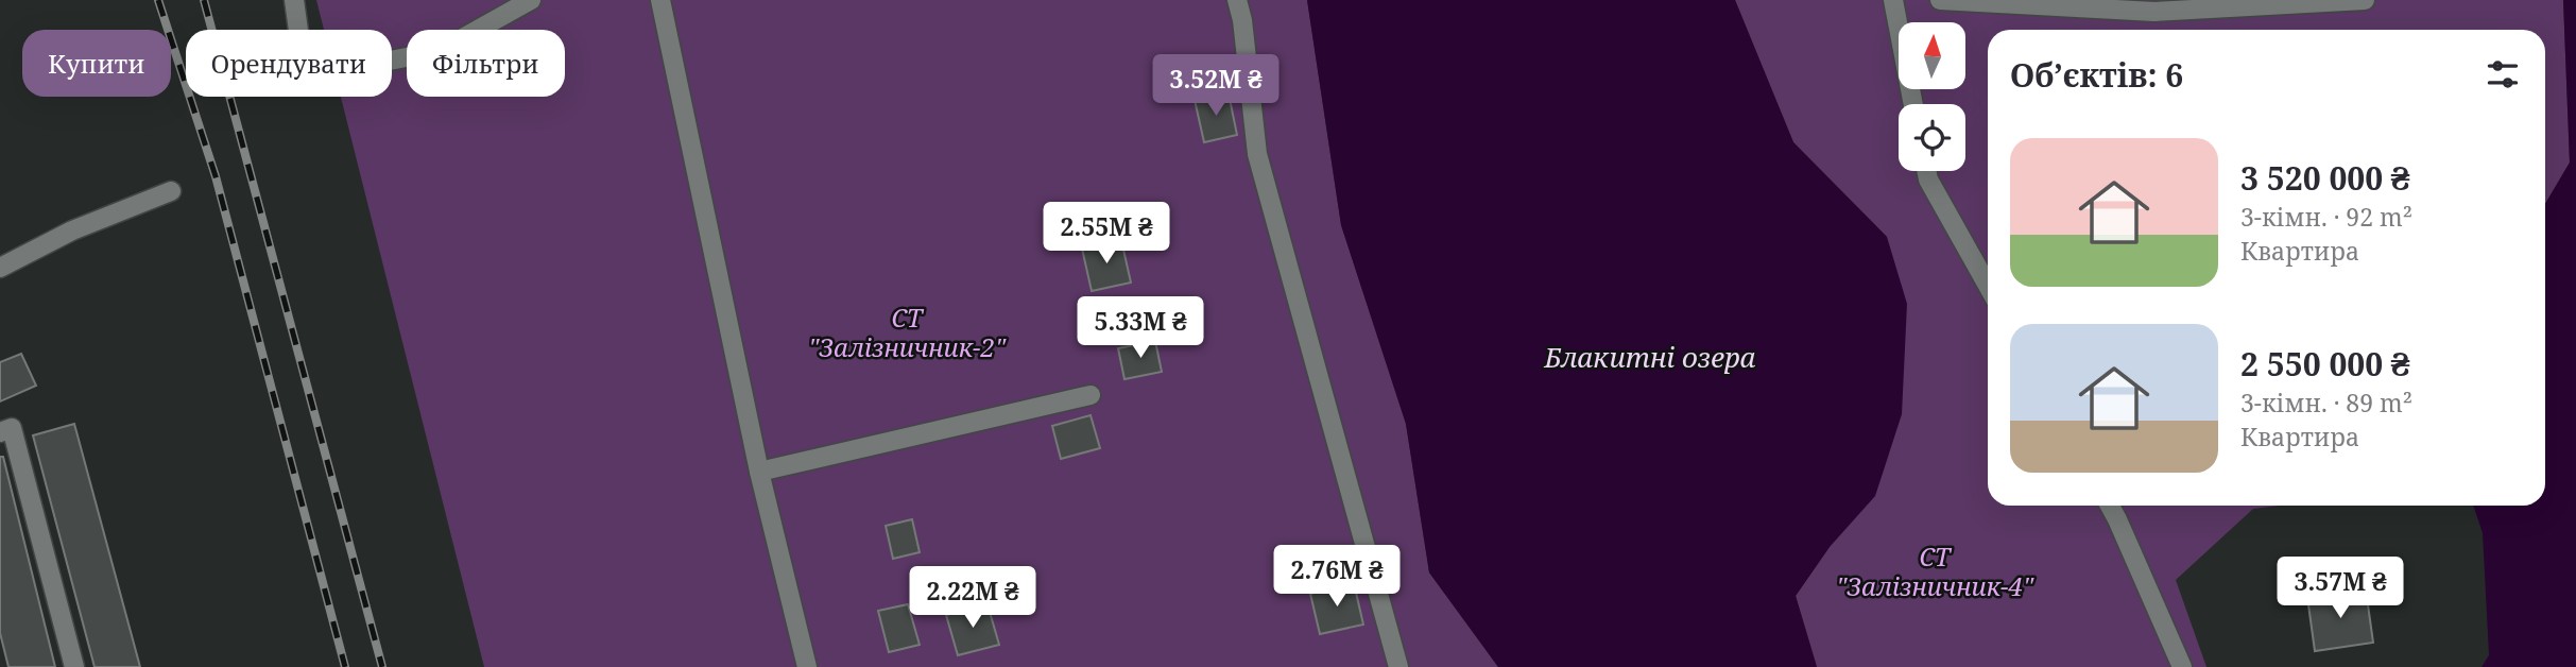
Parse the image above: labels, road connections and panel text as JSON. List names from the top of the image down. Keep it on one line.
{"water":["Блакитні озера"],"parks":["СТ \"Залізничник-2\"","СТ \"Залізничник-4\""],"north":"top","page":{"chip":["Купити","Орендувати","Фільтри"],"heading":"Об’єктів: 6","price":["3.52M ₴","2.55M ₴","5.33M ₴","2.76M ₴","3.57M ₴","2.22M ₴"],"list":[{"name":"3 520 000 ₴","note":"3-кімн. · 92 m² · Квартира"},{"name":"2 550 000 ₴","note":"3-кімн. · 89 m² · Квартира"}]}}
